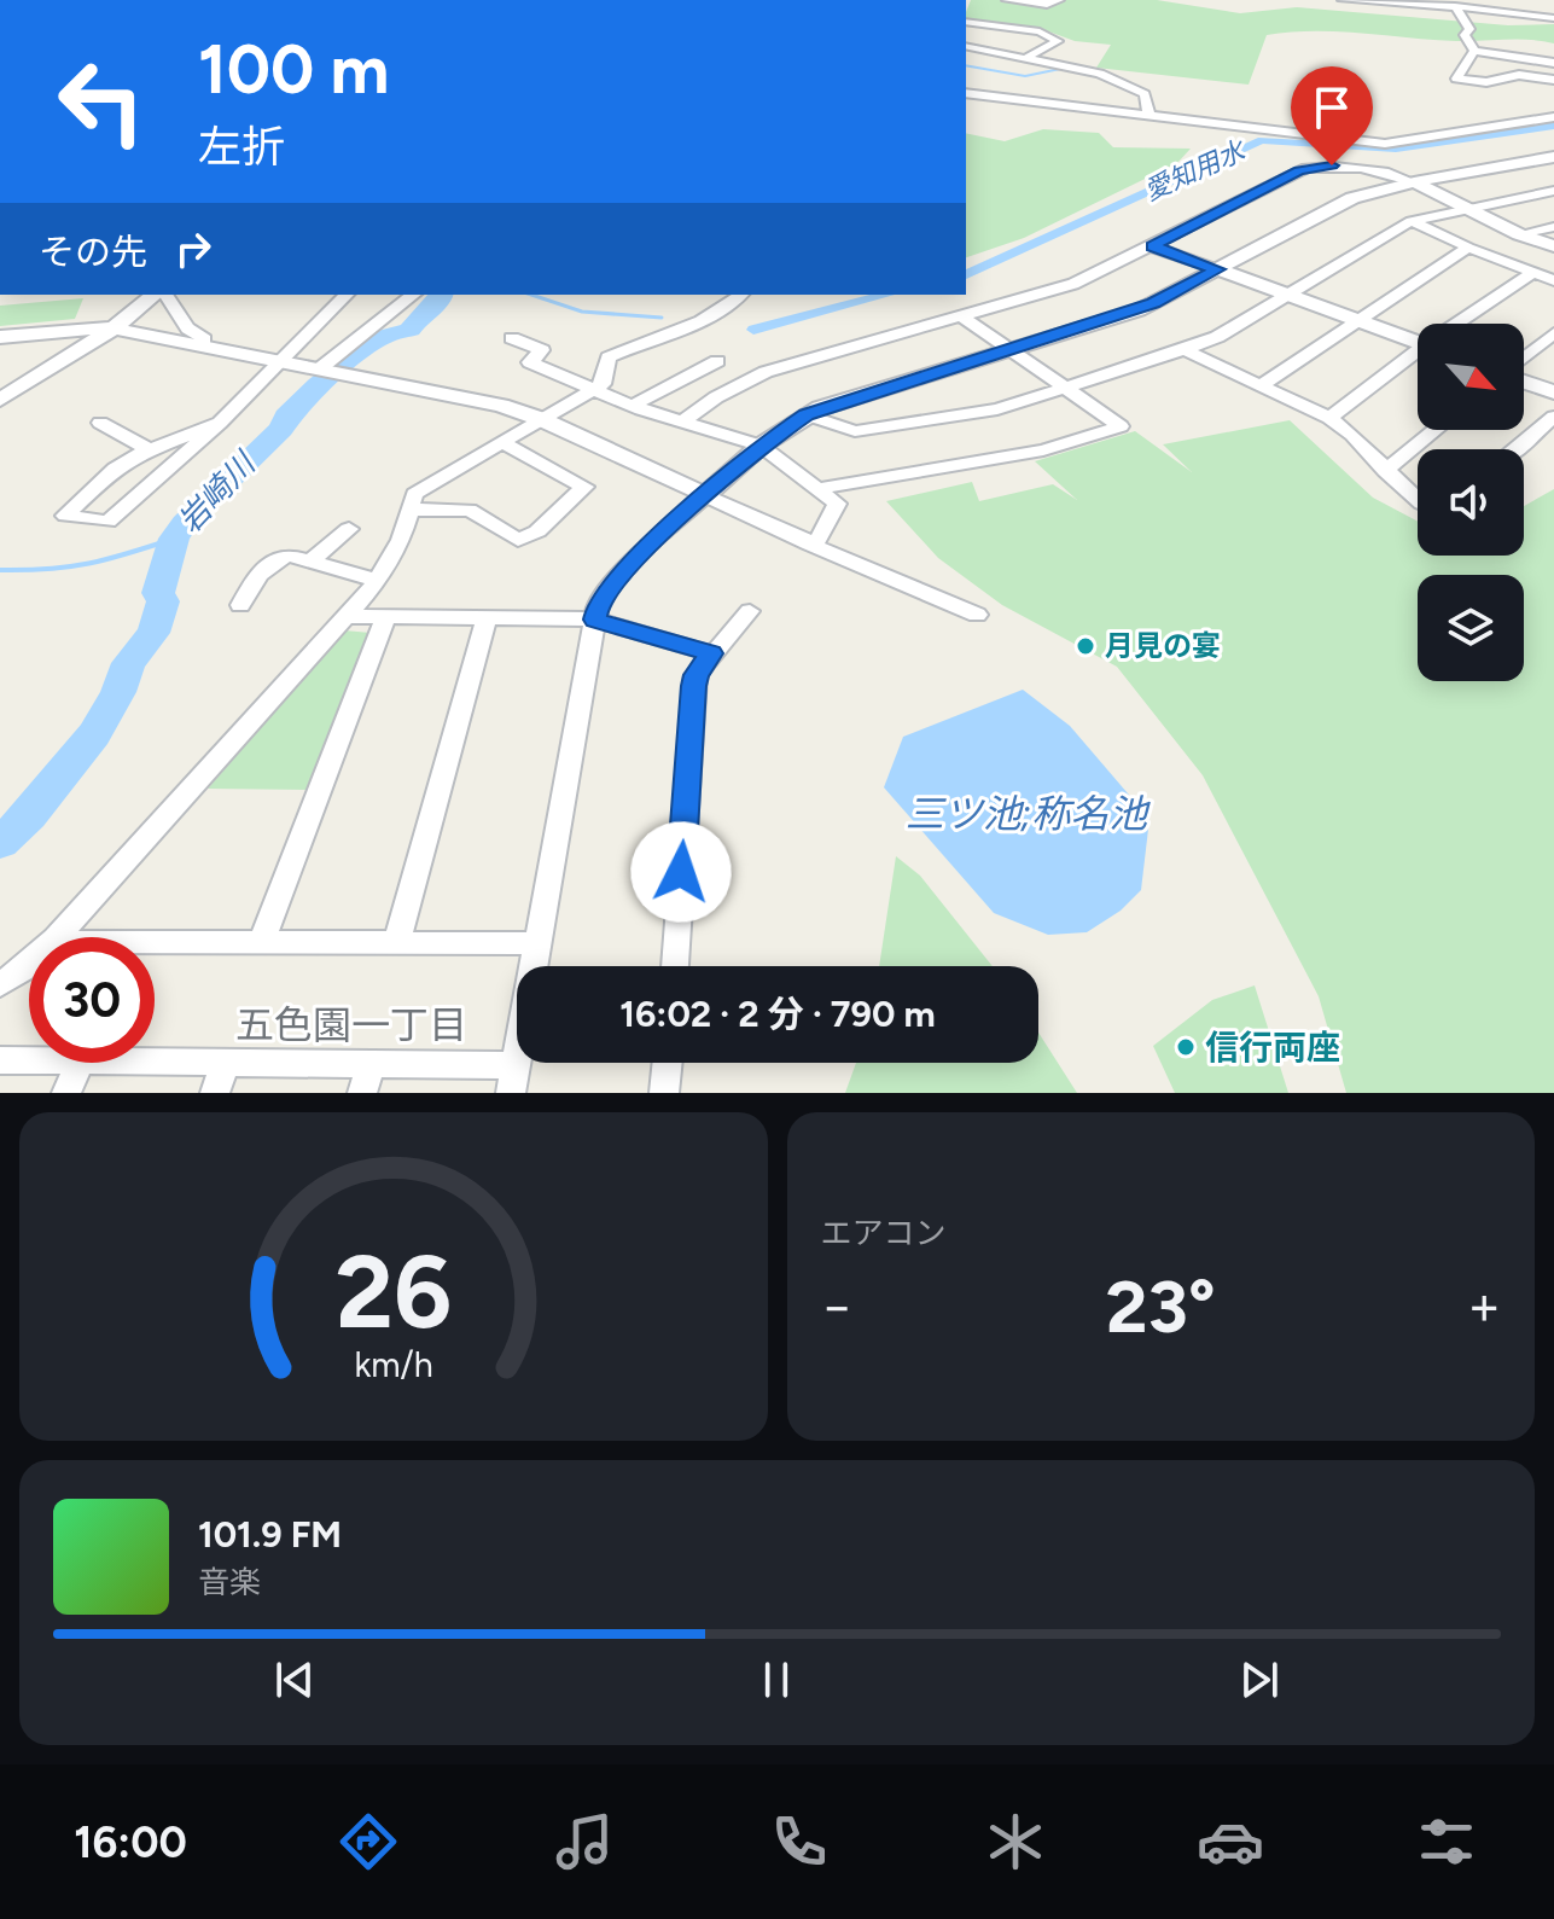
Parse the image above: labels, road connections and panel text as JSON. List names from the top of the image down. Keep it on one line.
{"districts":["五色園一丁目"],"water":["愛知用水","岩崎川","三ツ池;称名池"],"places":["月見の宴","信行両座"],"north":"bottom right","page":{"turn":["100 m","左折"],"then":"その先","limit":"30","trip":"16:02 · 2 分 · 790 m","tile":"エアコン","heat":["−","23°","+"],"song":["101.9 FM","音楽"],"tabs":"16:00","gauge":["26","km/h"]}}
